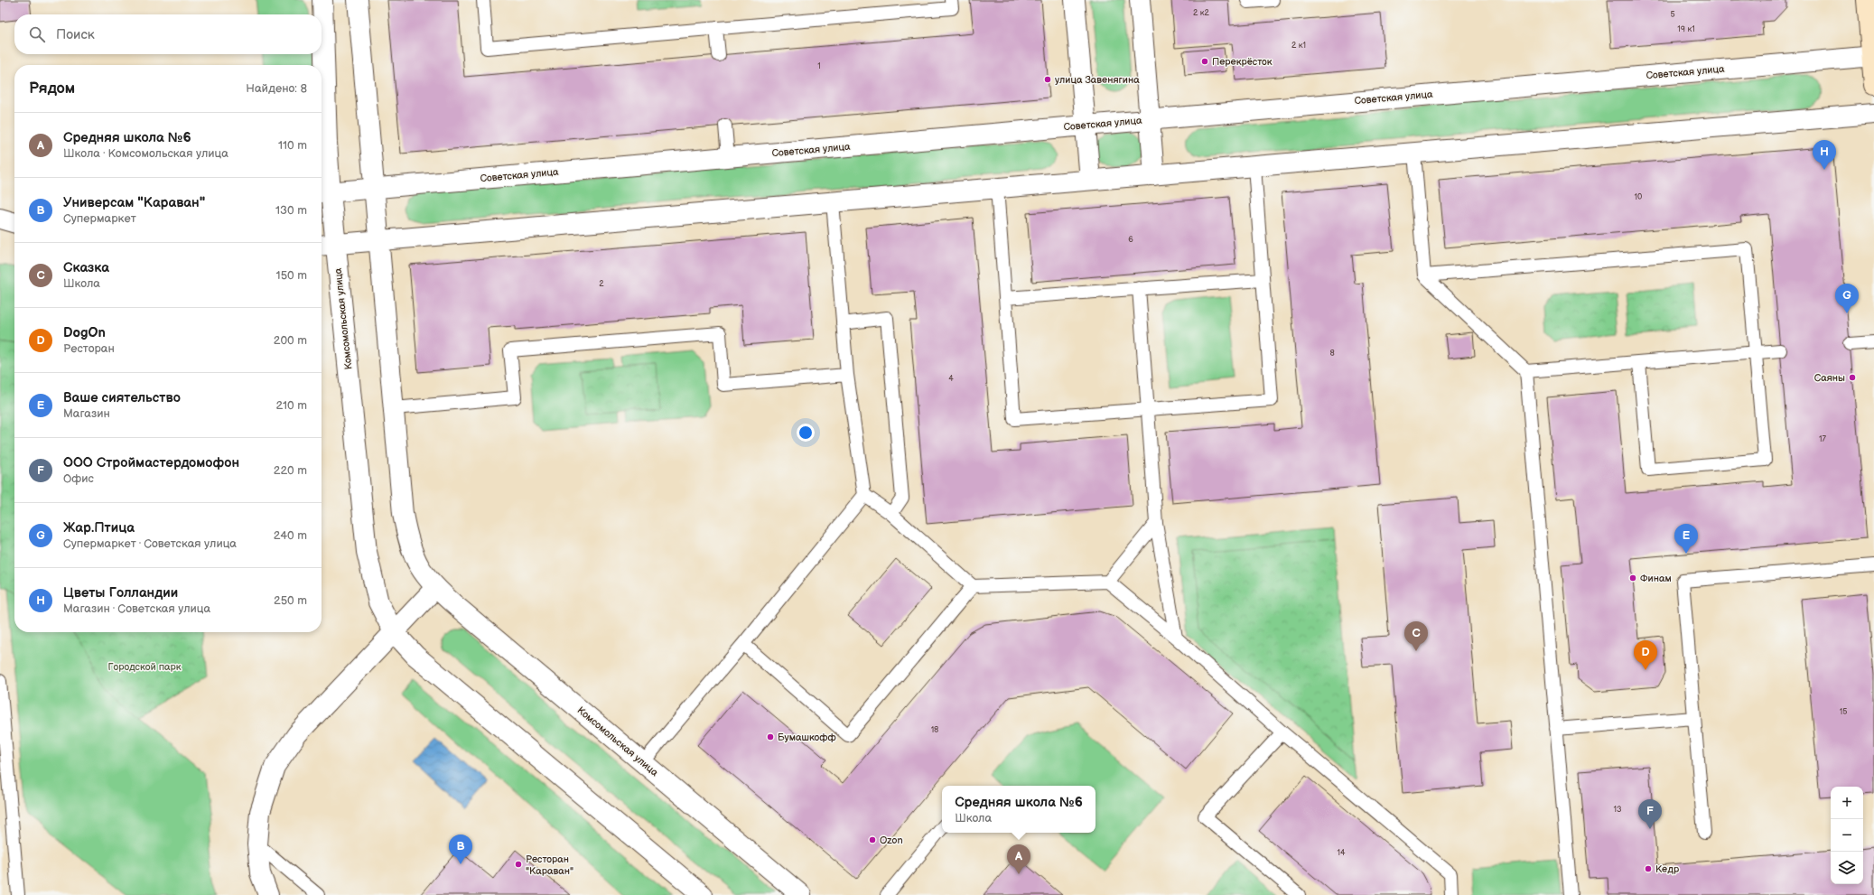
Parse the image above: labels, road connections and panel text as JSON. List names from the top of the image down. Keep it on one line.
{"streets":{"street":["Советская улица","Комсомольская улица"]},"crossings":[["Советская улица","Комсомольская улица"]],"parks":["Городской парк"],"places":["Перекрёсток","улица Завенягина","Саяны","Финам","Бумашкофф","Ozon","Ресторан \"Караван\"","Кедр"],"house_numbers":["2 к2","5","19 к1","2 к1","1","10","6","2","8","4","17","15","18","13","14"],"page":{"search":"Поиск","heading":["Рядом","Найдено: 8"],"list":[{"mark":"A","name":"Средняя школа №6","note":"Школа · Комсомольская улица","value":"110 m"},{"mark":"B","name":"Универсам \"Караван\"","note":"Супермаркет","value":"130 m"},{"mark":"C","name":"Сказка","note":"Школа","value":"150 m"},{"mark":"D","name":"DogOn","note":"Ресторан","value":"200 m"},{"mark":"E","name":"Ваше сиятельство","note":"Магазин","value":"210 m"},{"mark":"F","name":"ООО Строймастердомофон","note":"Офис","value":"220 m"},{"mark":"G","name":"Жар.Птица","note":"Супермаркет · Советская улица","value":"240 m"},{"mark":"H","name":"Цветы Голландии","note":"Магазин · Советская улица","value":"250 m"}],"pins":["H","G","E","C","D","F","B","A"],"popup":["Средняя школа №6","Школа"],"map_buttons":["+","−"]}}
